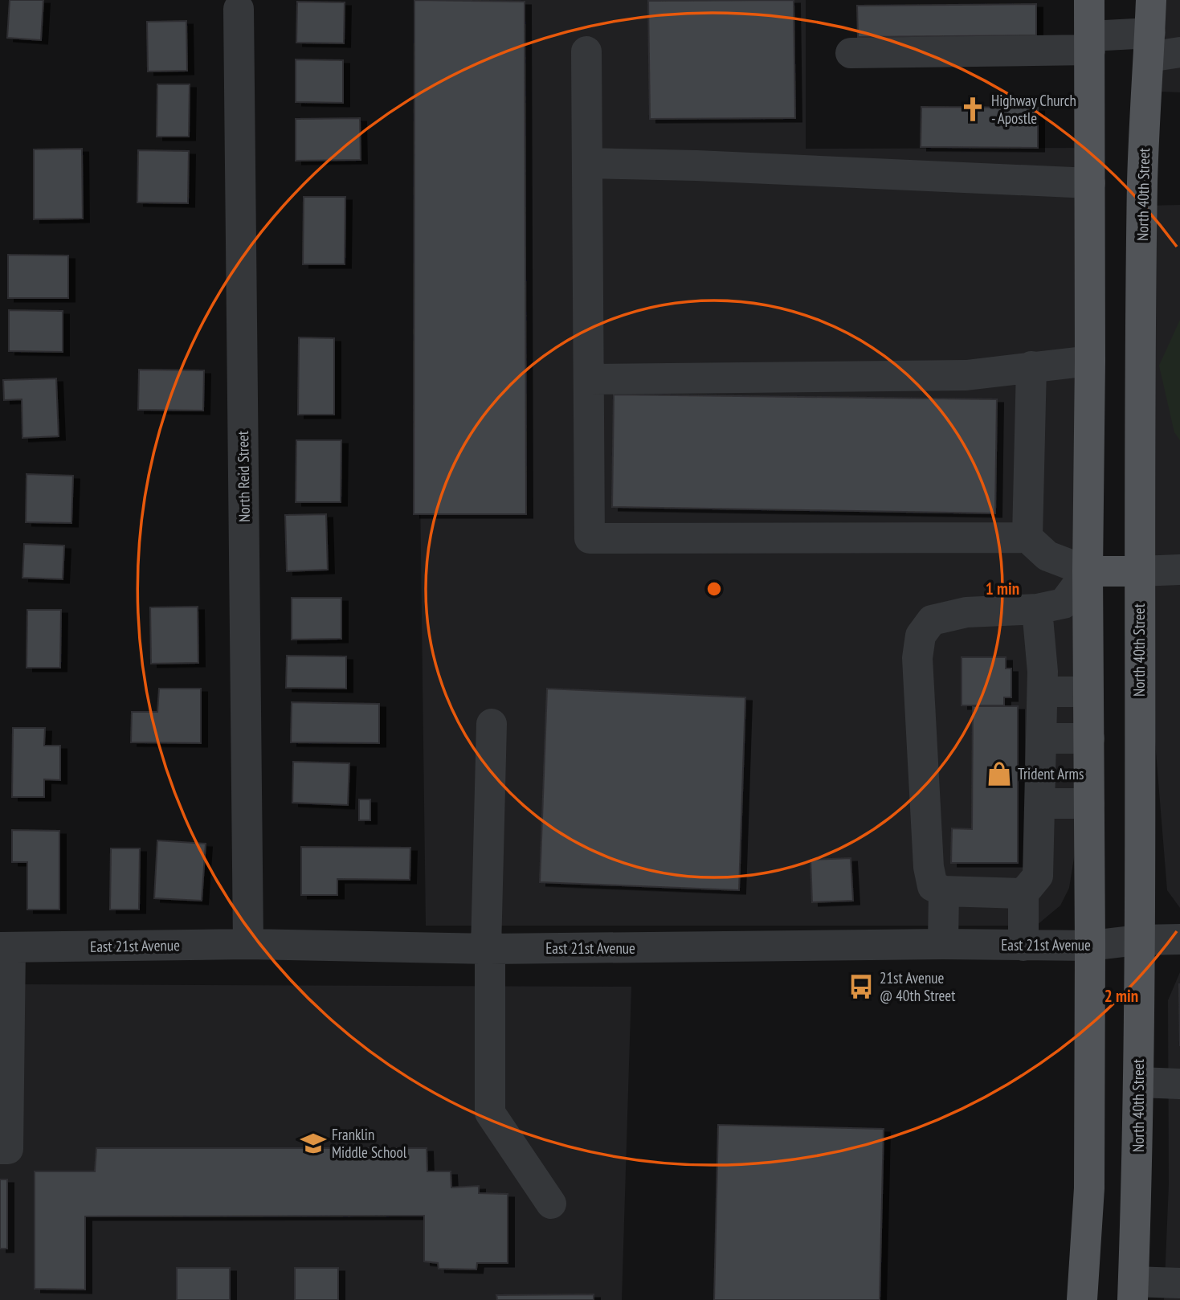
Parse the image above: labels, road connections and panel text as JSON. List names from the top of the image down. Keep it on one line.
{"streets":{"main road":["North 40th Street"],"street":["North Reid Street","East 21st Avenue"]},"crossings":[["North 40th Street","East 21st Avenue"],["North Reid Street","East 21st Avenue"]],"places":{"church":["Highway Church - Apostle"],"shop":["Trident Arms"],"bus stop":["21st Avenue @ 40th Street"],"school or university":["Franklin Middle School"]},"rings":["1 min","2 min"]}
